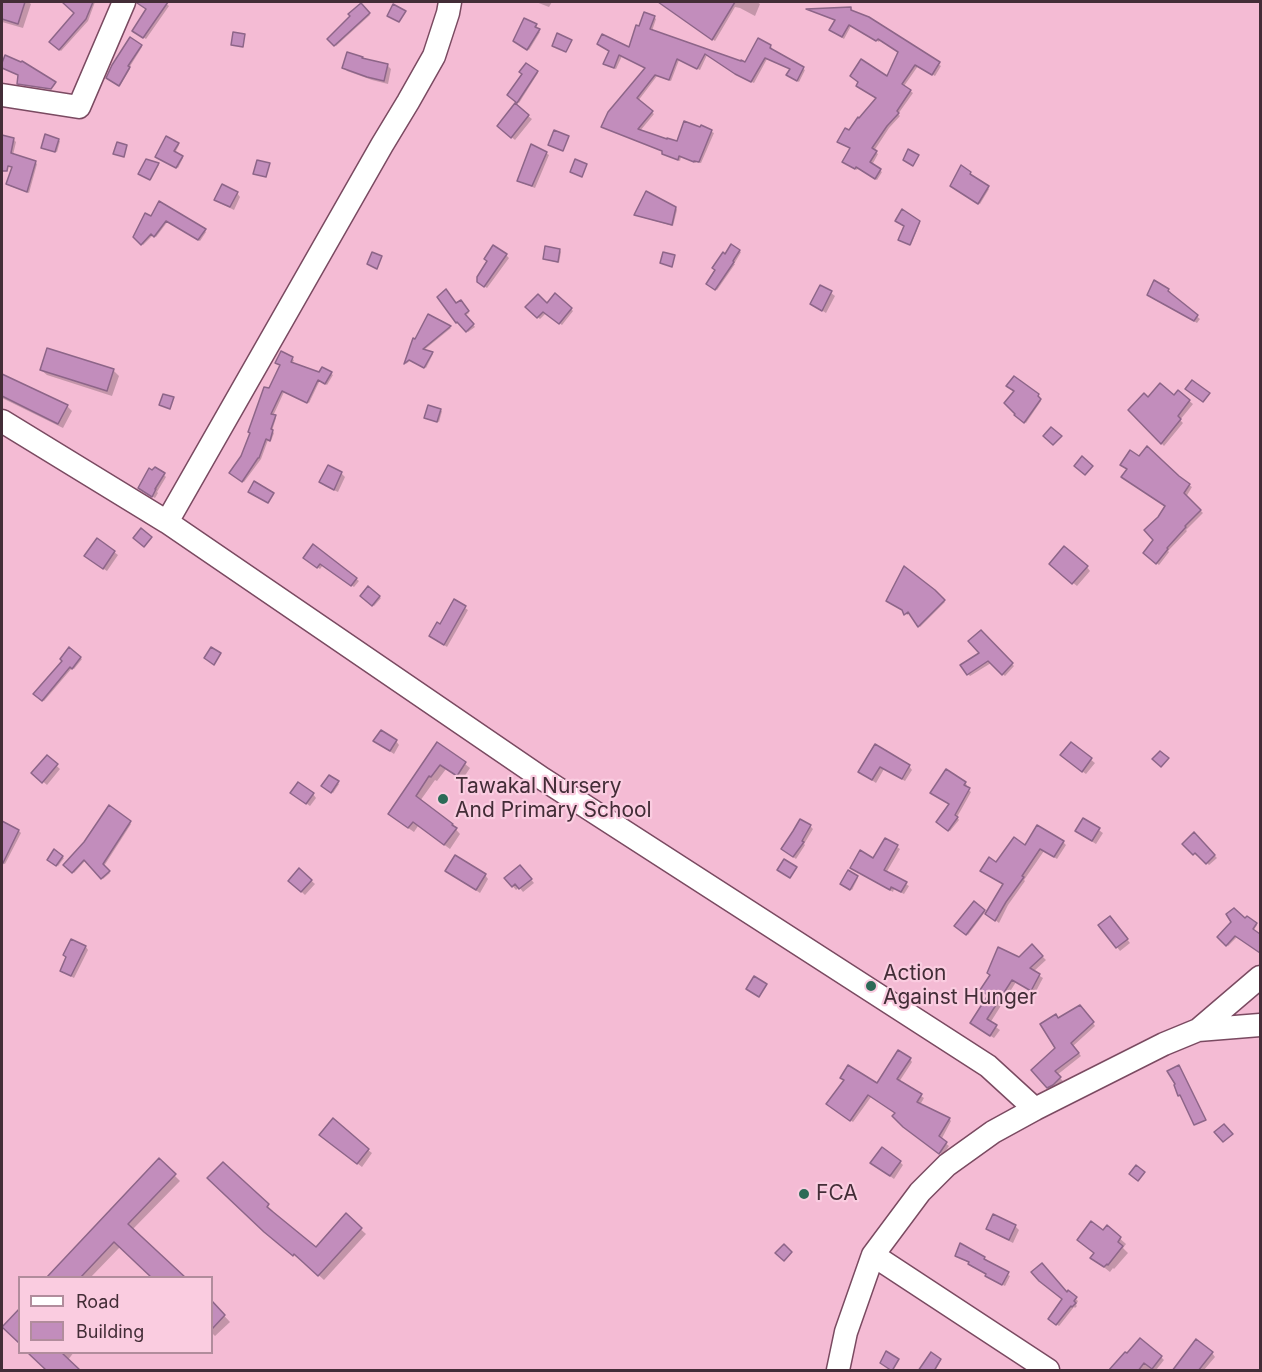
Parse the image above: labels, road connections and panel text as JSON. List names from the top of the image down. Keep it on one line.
{"places":["Tawakal Nursery And Primary School","Action Against Hunger","FCA"],"legend":["Road","Building"]}
